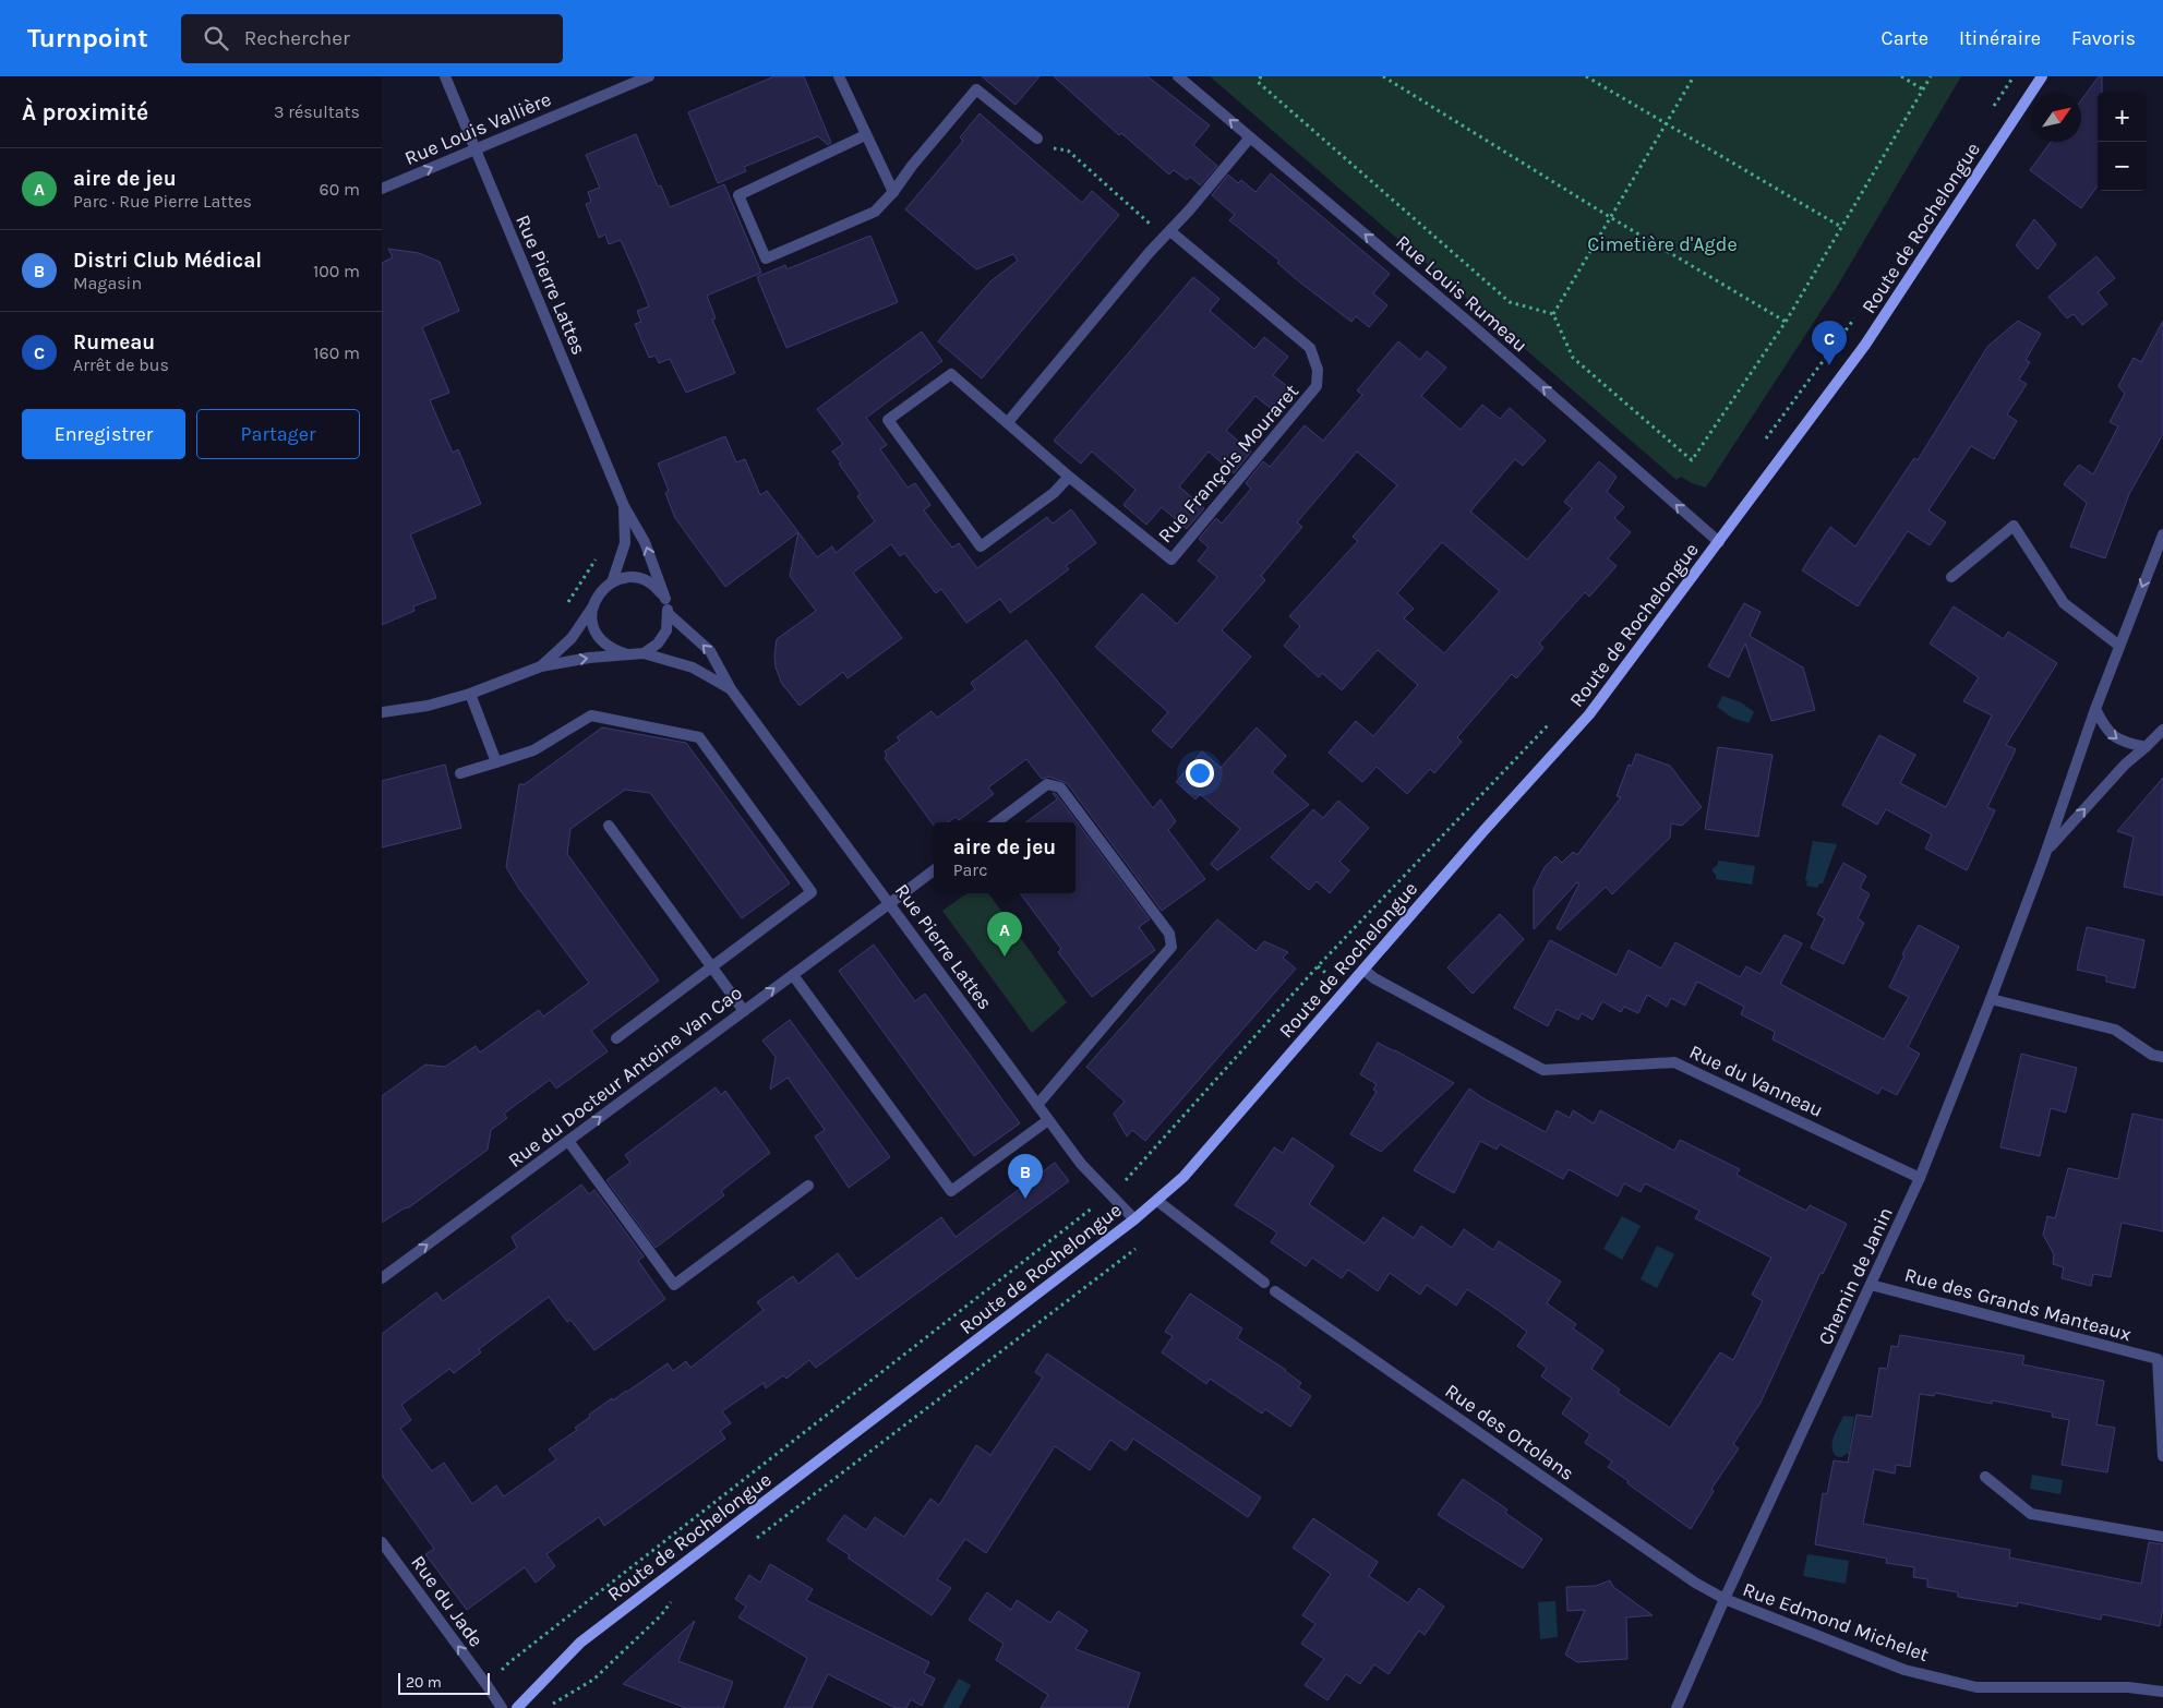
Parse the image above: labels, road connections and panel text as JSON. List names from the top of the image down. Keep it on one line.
{"streets":{"main road":["Route de Rochelongue"],"street":["Rue Louis Vallière","Rue Pierre Lattes","Rue Louis Rumeau","Rue François Mouraret","Rue du Docteur Antoine Van Cao","Rue du Vanneau","Chemin de Janin","Rue des Grands Manteaux","Rue des Ortolans","Rue du Jade","Rue Edmond Michelet"]},"crossings":[["Rue Louis Vallière","Rue Pierre Lattes"],["Route de Rochelongue","Rue Pierre Lattes"],["Route de Rochelongue","Rue Louis Rumeau"],["Route de Rochelongue","Rue du Vanneau"],["Rue Pierre Lattes","Rue du Docteur Antoine Van Cao"],["Rue du Vanneau","Chemin de Janin"],["Chemin de Janin","Rue des Grands Manteaux"],["Chemin de Janin","Rue des Ortolans"],["Chemin de Janin","Rue Edmond Michelet"],["Rue des Ortolans","Rue Edmond Michelet"]],"one_way":["Rue Louis Rumeau","Rue du Docteur Antoine Van Cao","Rue du Jade"],"parks":["Cimetière d'Agde"],"scale_bar":"20 m","north":"top right","page":{"header":"Turnpoint","search":"Rechercher","nav":["Carte","Itinéraire","Favoris"],"heading":["À proximité","3 résultats"],"map_buttons":["+","−"],"list":[{"mark":"A","name":"aire de jeu","note":"Parc · Rue Pierre Lattes","value":"60 m"},{"mark":"B","name":"Distri Club Médical","note":"Magasin","value":"100 m"},{"mark":"C","name":"Rumeau","note":"Arrêt de bus","value":"160 m"}],"pins":["C","A","B"],"buttons":["Enregistrer","Partager"],"popup":["aire de jeu","Parc"],"scale":"20 m"}}
